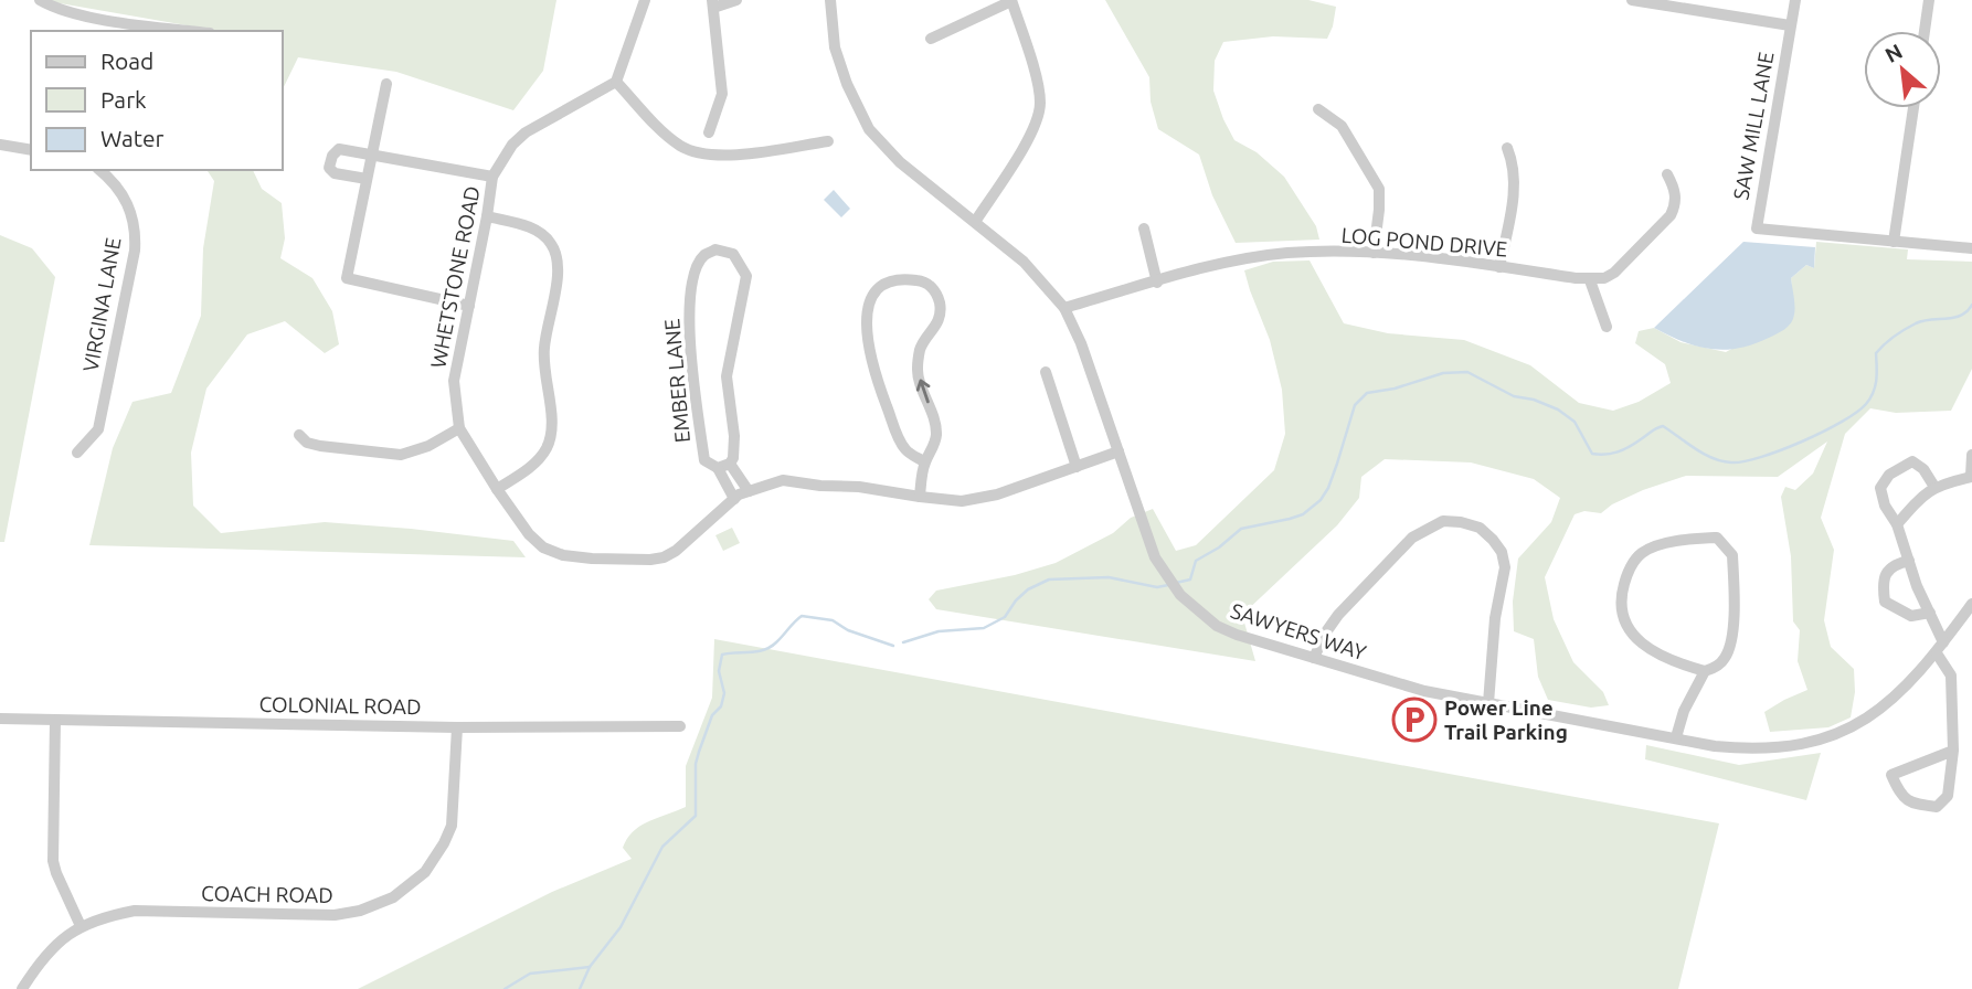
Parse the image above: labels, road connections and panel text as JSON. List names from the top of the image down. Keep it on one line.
{"streets":{"street":["SAW MILL LANE","LOG POND DRIVE","WHETSTONE ROAD","VIRGINA LANE","EMBER LANE","SAWYERS WAY","COLONIAL ROAD","COACH ROAD"]},"crossings":[["LOG POND DRIVE","SAWYERS WAY"],["WHETSTONE ROAD","EMBER LANE"],["WHETSTONE ROAD","SAWYERS WAY"],["COLONIAL ROAD","COACH ROAD"]],"places":{"parking":["Power Line Trail Parking"]},"legend":["Road","Park","Water"],"north":"top left"}
